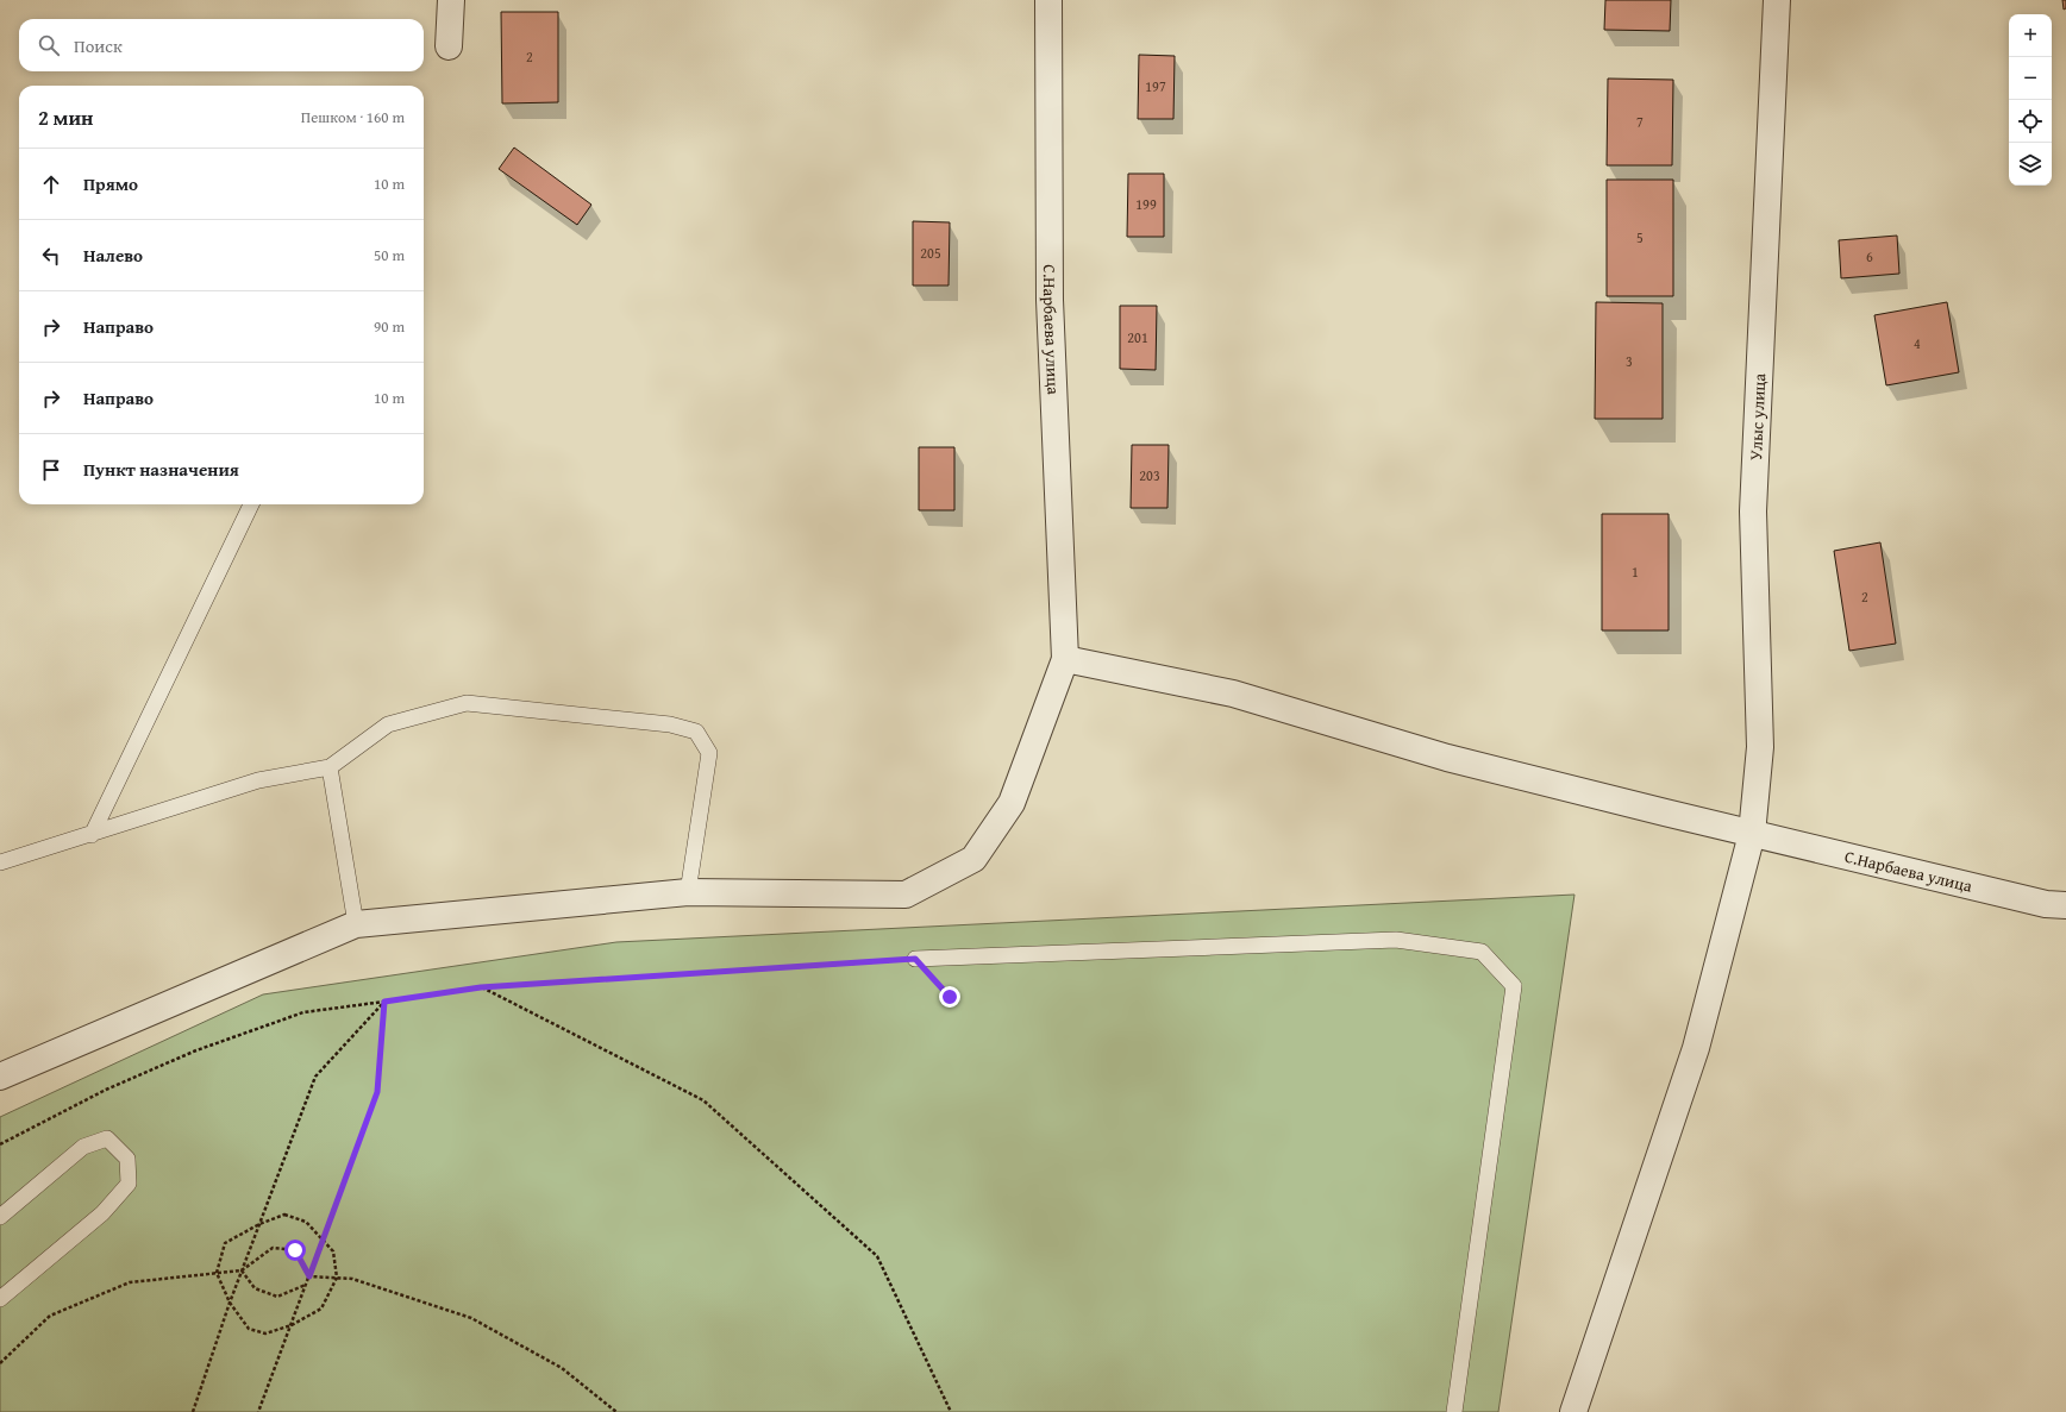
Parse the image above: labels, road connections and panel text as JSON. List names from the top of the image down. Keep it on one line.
{"streets":{"street":["С.Нарбаева улица","Улыс улица"]},"crossings":[["С.Нарбаева улица","Улыс улица"]],"house_numbers":["2","197","7","199","5","205","6","201","4","3","203","1","2"],"page":{"map_buttons":["+","−"],"search":"Поиск","heading":["2 мин","Пешком · 160 m"],"list":[["Прямо","10 m"],["Налево","50 m"],["Направо","90 m"],["Направо","10 m"],"Пункт назначения"]}}
